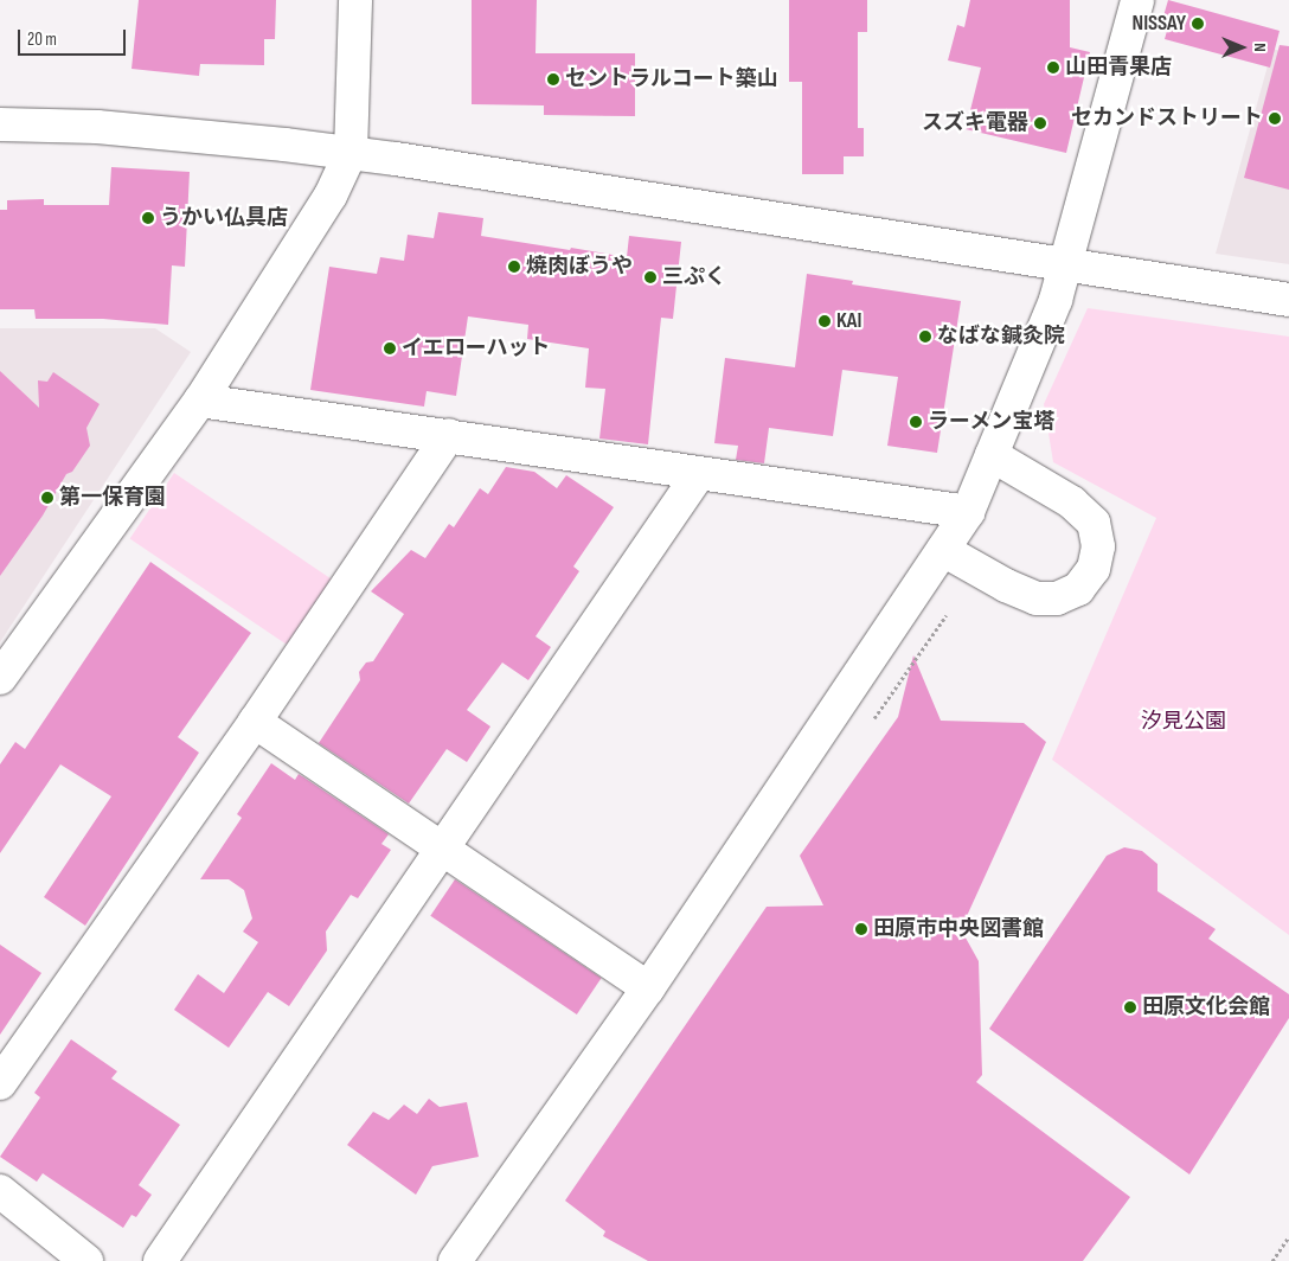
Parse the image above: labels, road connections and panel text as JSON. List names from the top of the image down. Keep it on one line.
{"parks":["汐見公園"],"places":["NISSAY","山田青果店","セントラルコート築山","セカンドストリート","スズキ電器","うかい仏具店","焼肉ぼうや","三ぷく","KAI","なばな鍼灸院","イエローハット","ラーメン宝塔","第一保育園","田原市中央図書館","田原文化会館"],"scale_bar":"20 m","north":"right"}
